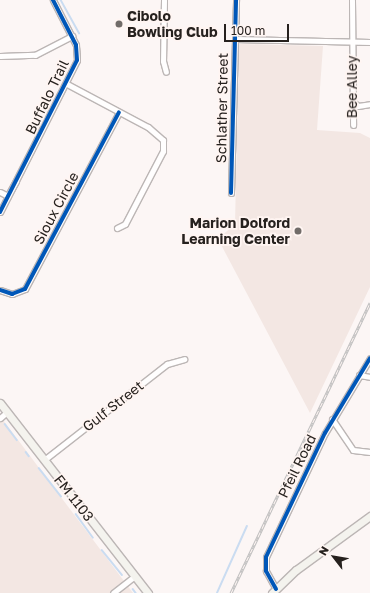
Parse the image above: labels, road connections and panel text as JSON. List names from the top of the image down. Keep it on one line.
{"streets":{"main road":["FM 1103"],"street":["Bee Alley","Buffalo Trail","Schlather Street","Sioux Circle","Gulf Street","Pfeil Road"]},"crossings":[["Gulf Street","FM 1103"]],"places":["Cibolo Bowling Club","Marion Dolford Learning Center"],"scale_bar":"100 m","north":"top left"}
